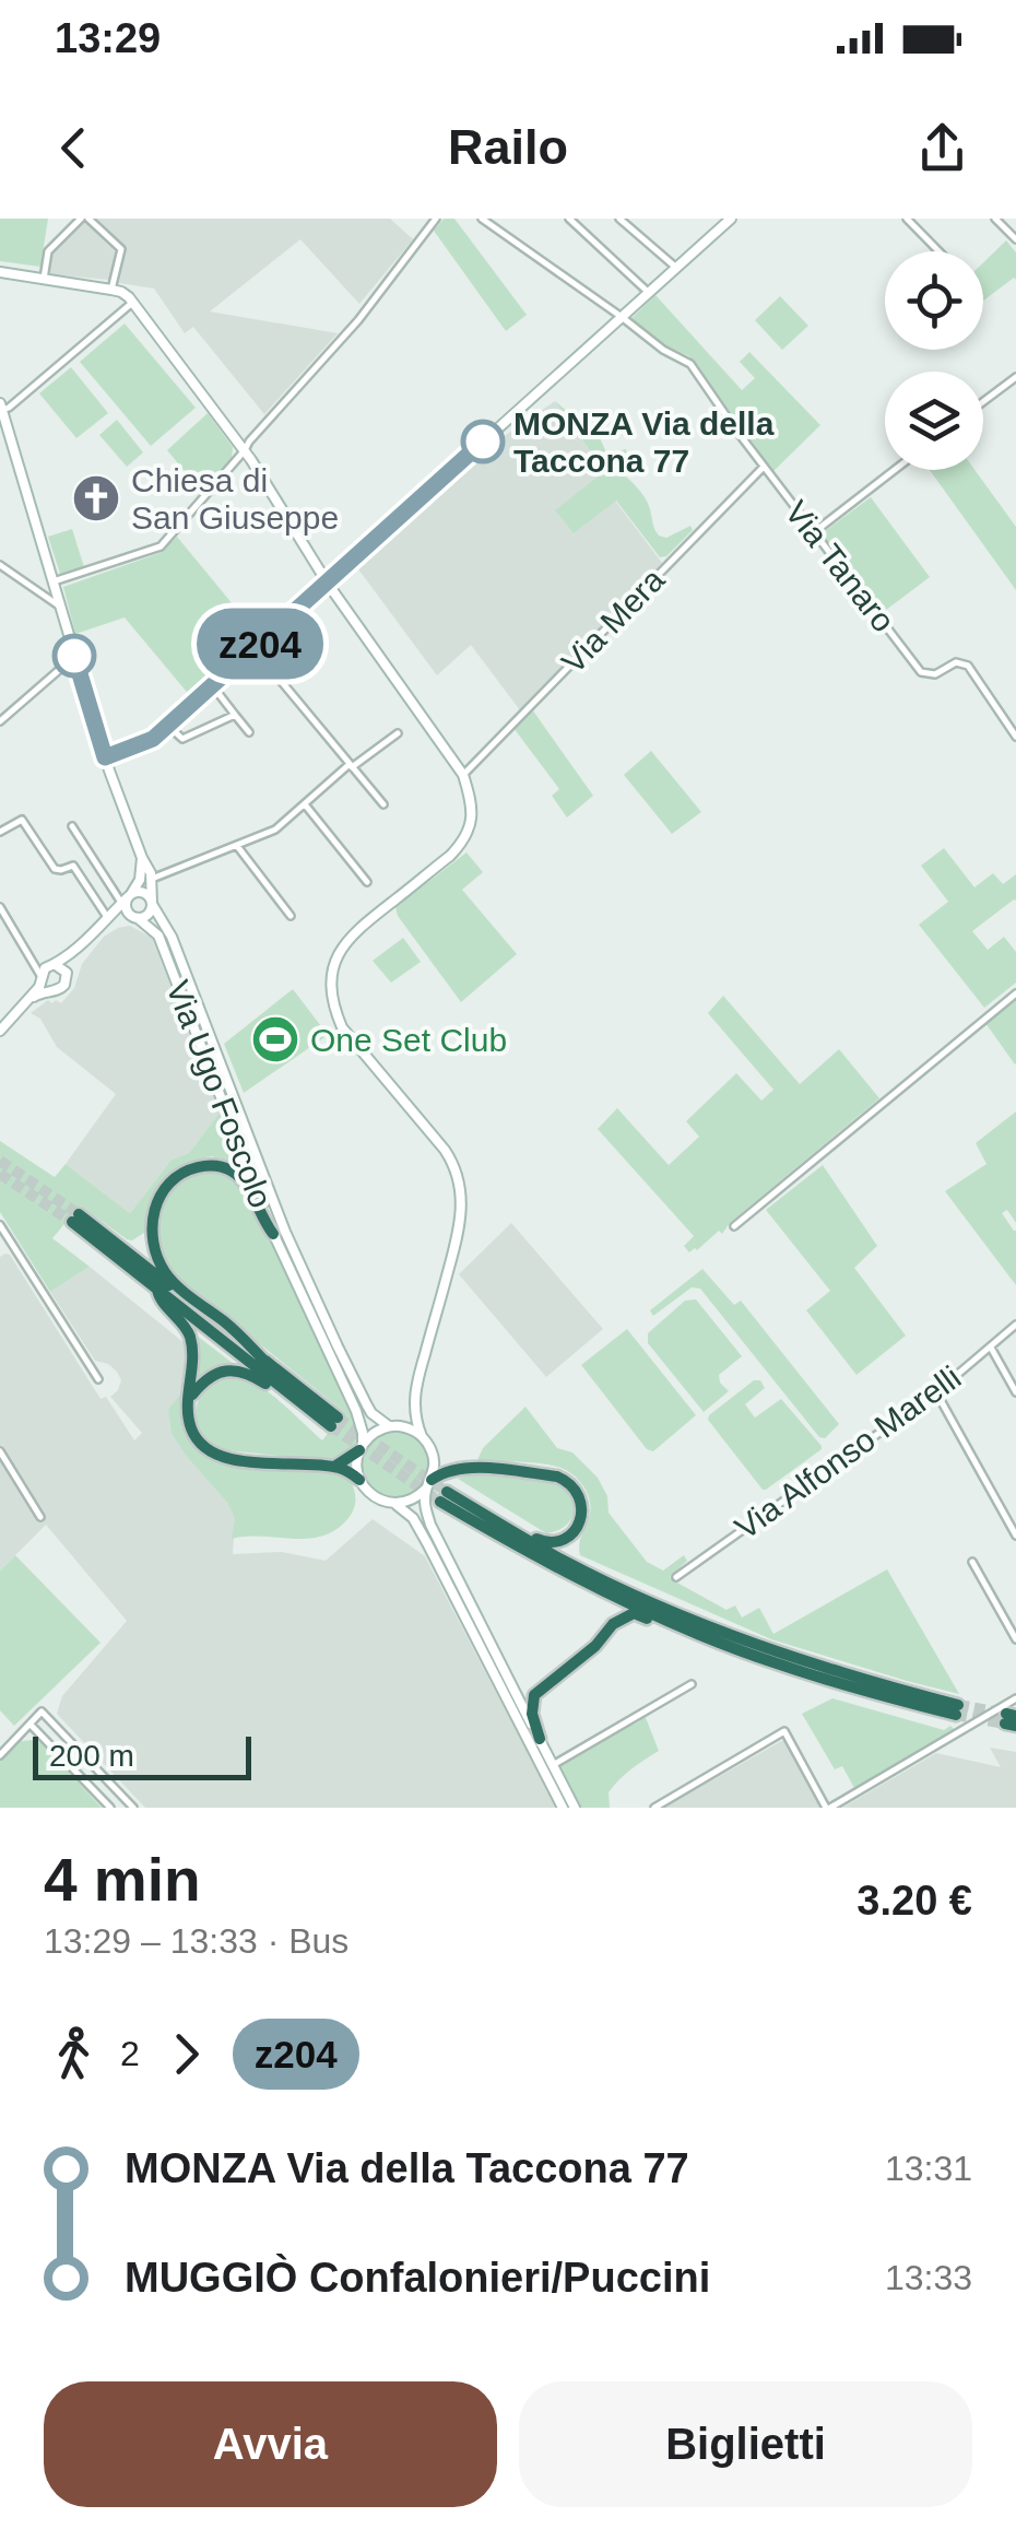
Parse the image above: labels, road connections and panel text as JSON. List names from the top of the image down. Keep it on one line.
{"streets":{"main road":["Via Ugo Foscolo"],"street":["Via Tanaro","Via Mera","Via Alfonso Marelli"]},"crossings":[["Via Tanaro","Via Mera"]],"places":{"other":["MONZA Via della Taccona 77"],"church":["Chiesa di San Giuseppe"],"sports":["One Set Club"]},"lines":["bus line z204"],"scale_bar":"200 m","page":{"status":"13:29","header":"Railo","on_map":"z204","scale":"200 m","heading":["4 min","13:29 – 13:33 · Bus","3.20 €"],"legs":["2","z204"],"list":[{"name":"MONZA Via della Taccona 77","value":"13:31"},{"name":"MUGGIÒ Confalonieri/Puccini","value":"13:33"}],"buttons":["Avvia","Biglietti"]}}
